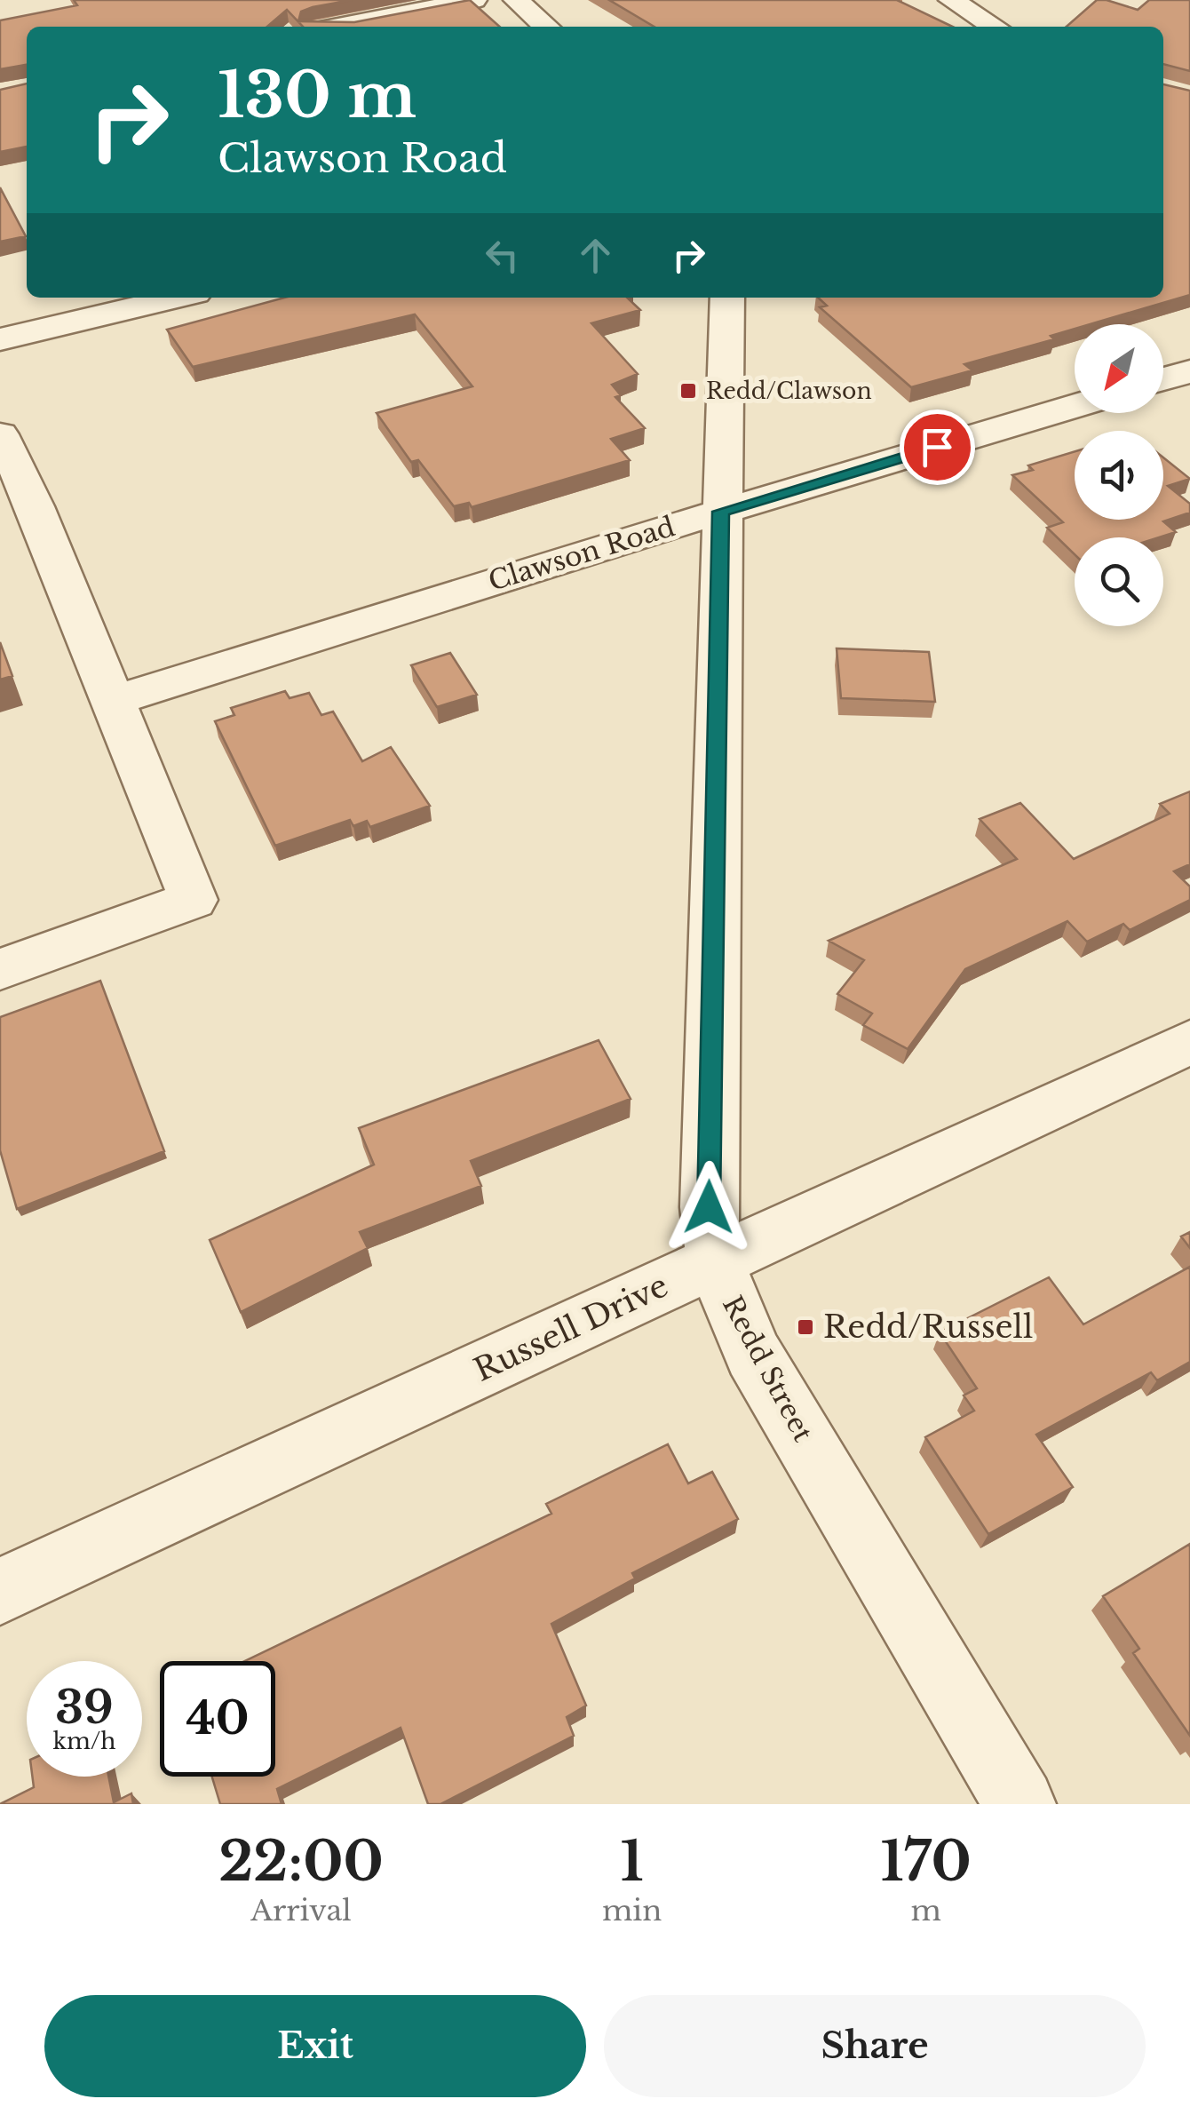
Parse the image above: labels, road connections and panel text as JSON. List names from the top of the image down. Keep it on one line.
{"streets":{"street":["Clawson Road","Russell Drive","Redd Street"]},"crossings":[["Clawson Road","Redd Street"],["Russell Drive","Redd Street"]],"places":{"transit":["Redd/Clawson","Redd/Russell"]},"north":"bottom left","page":{"turn":["130 m","Clawson Road"],"speed":"39 km/h","limit":"40","eta":["22:00","Arrival","1","min","170","m"],"buttons":["Exit","Share"]}}
